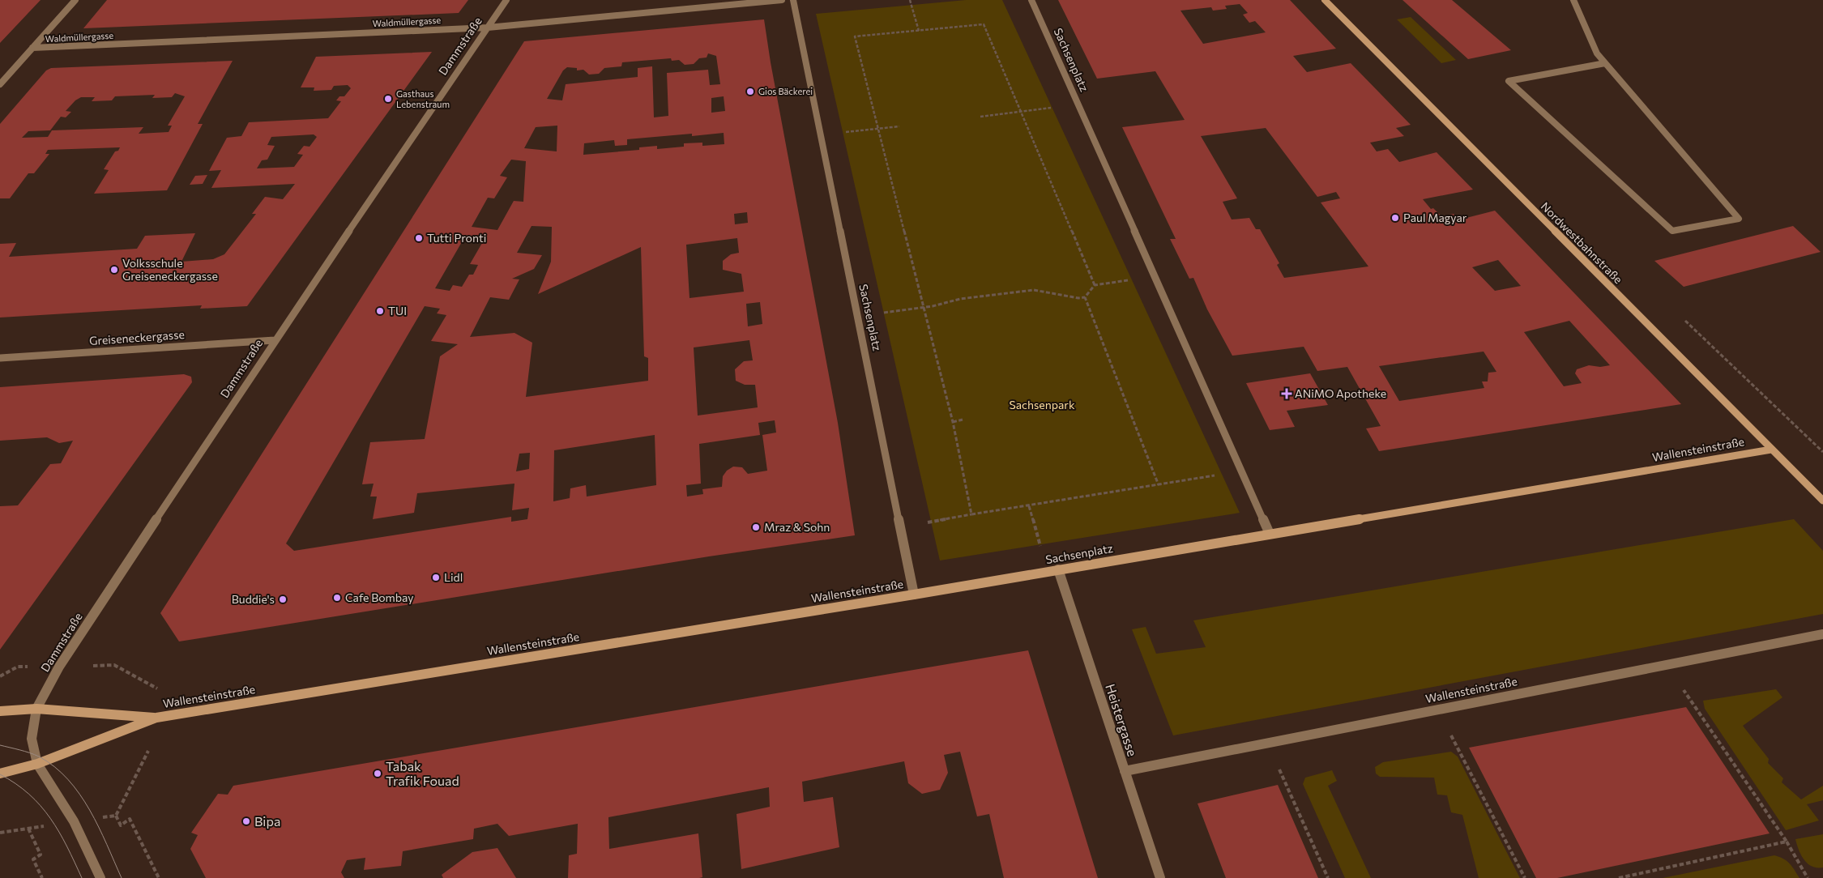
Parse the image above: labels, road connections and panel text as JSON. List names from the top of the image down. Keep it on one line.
{"streets":{"street":["Waldmüllergasse","Dammstraße","Sachsenplatz","Nordwestbahnstraße","Greiseneckergasse","Wallensteinstraße","Heistergasse"]},"crossings":[["Waldmüllergasse","Dammstraße"],["Dammstraße","Greiseneckergasse"],["Dammstraße","Wallensteinstraße"],["Sachsenplatz","Wallensteinstraße"],["Sachsenplatz","Heistergasse"],["Nordwestbahnstraße","Wallensteinstraße"],["Wallensteinstraße","Heistergasse"]],"parks":["Sachsenpark"],"places":{"other":["Gios Bäckerei","Gasthaus Lebenstraum","Paul Magyar","Tutti Pronti","Volksschule Greiseneckergasse","TUI","Mraz & Sohn","Lidl","Cafe Bombay","Buddie's","Tabak Trafik Fouad","Bipa"],"health":["ANiMO Apotheke"]}}
